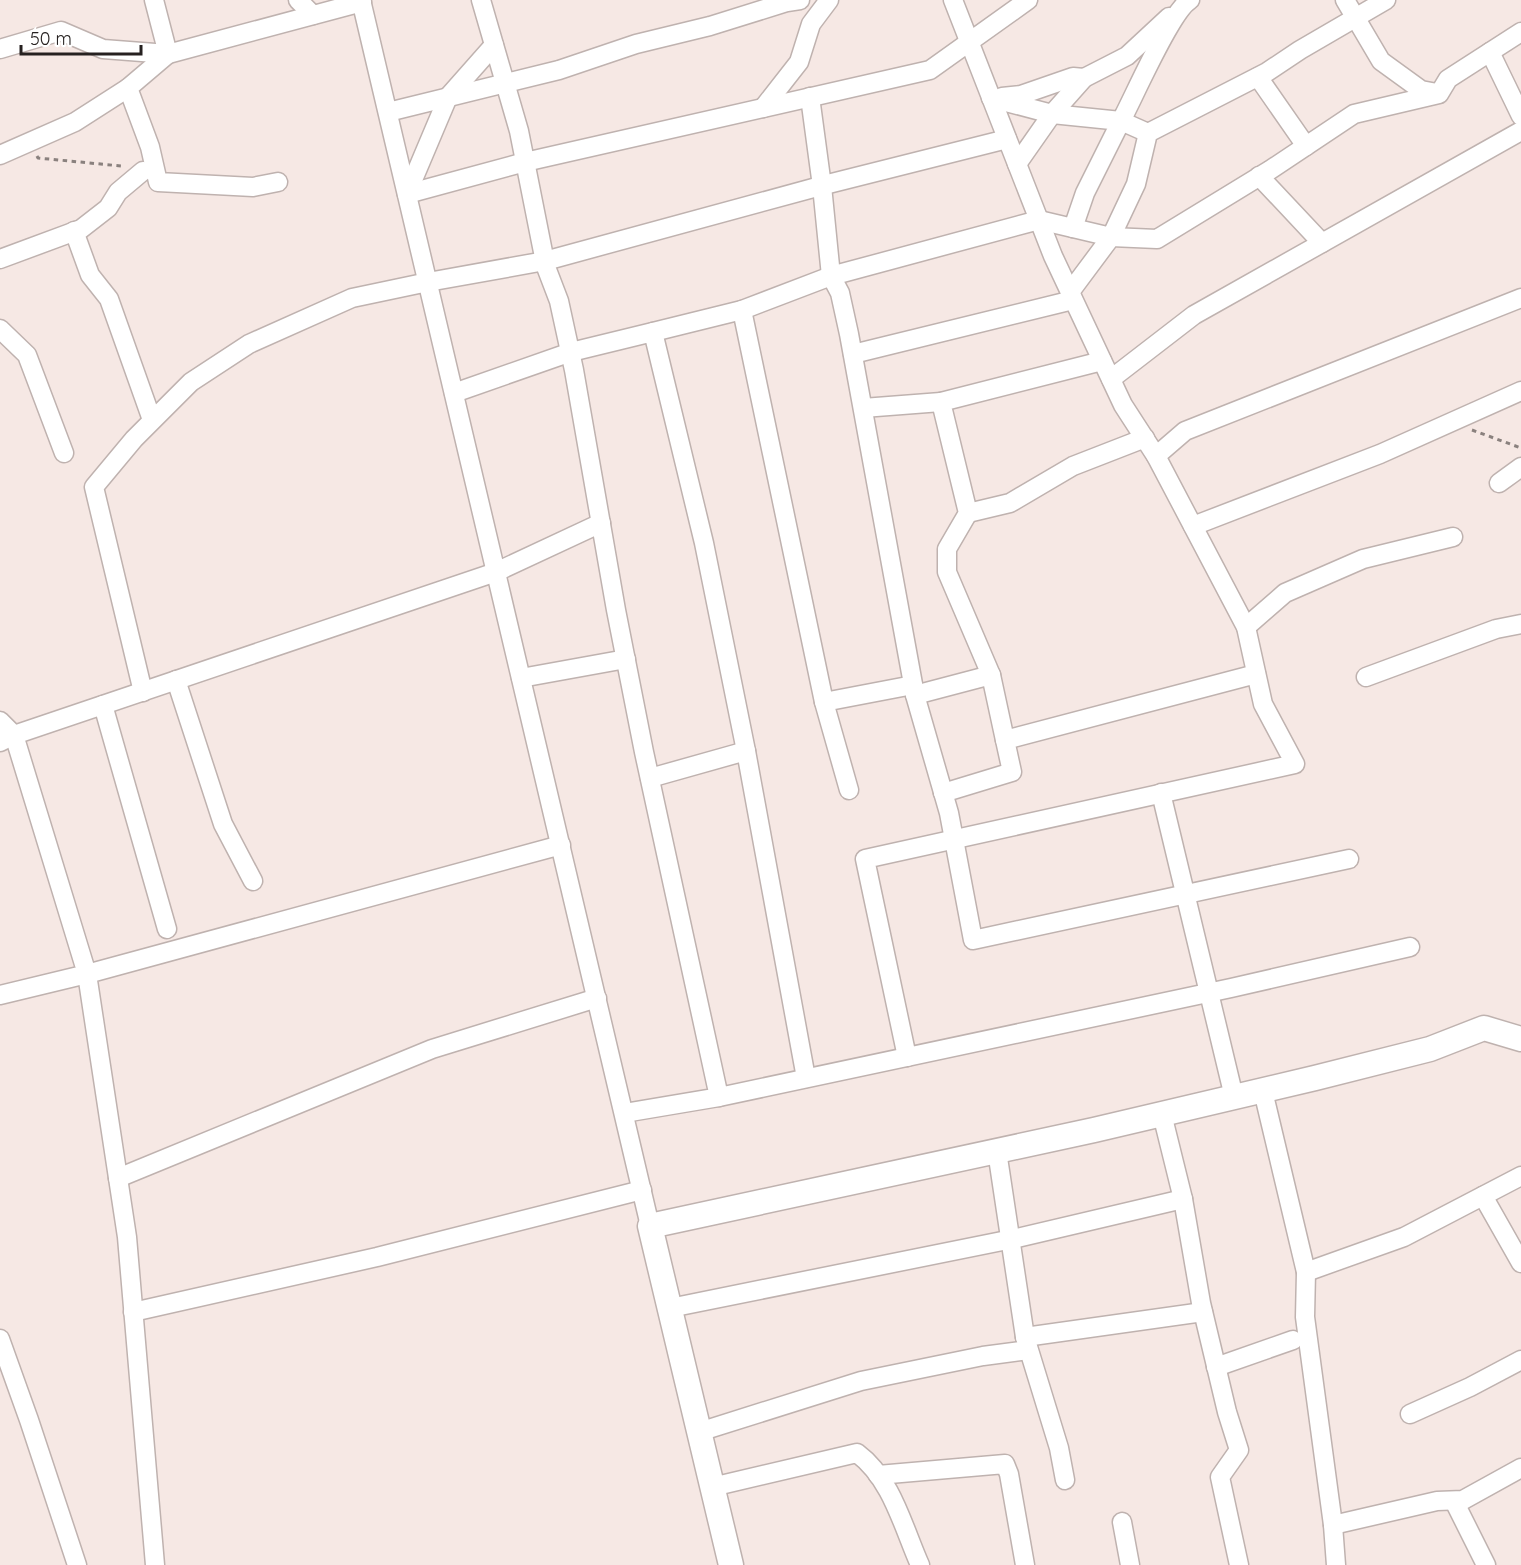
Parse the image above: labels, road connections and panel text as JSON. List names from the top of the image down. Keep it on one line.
{"scale_bar":"50 m"}
